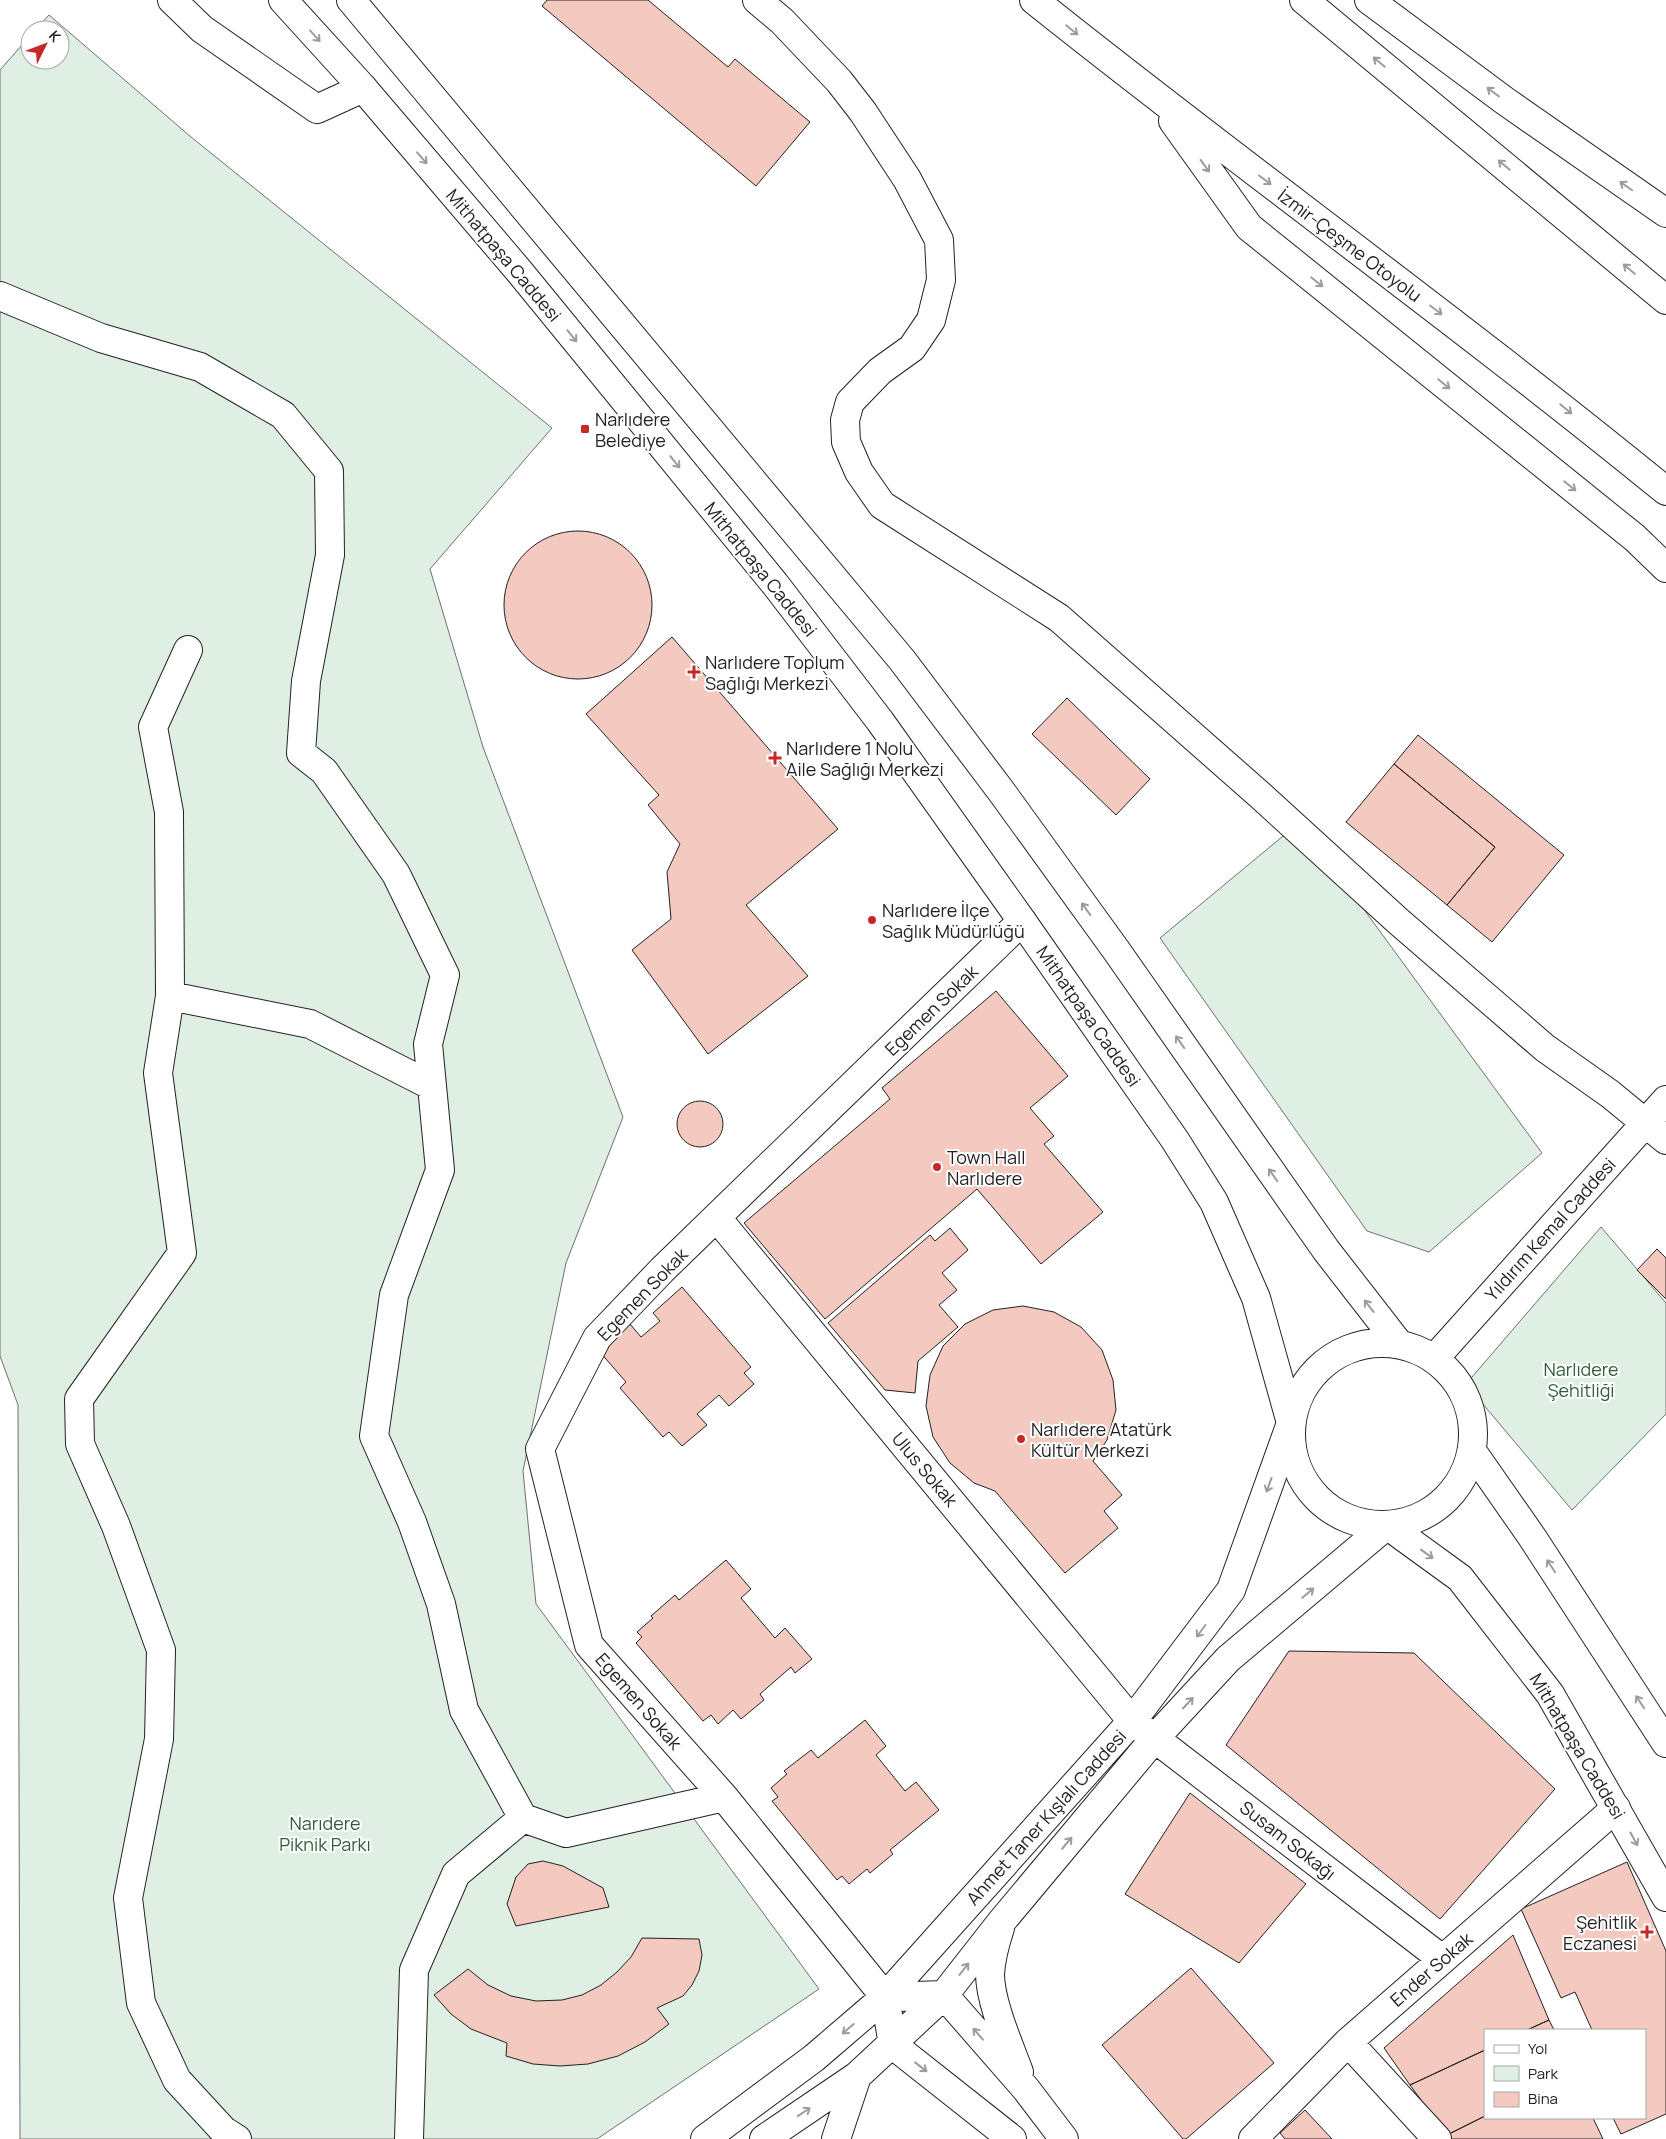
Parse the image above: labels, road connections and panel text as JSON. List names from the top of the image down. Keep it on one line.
{"streets":{"main road":["İzmir-Çeşme Otoyolu","Mithatpaşa Caddesi","Egemen Sokak","Yıldırım Kemal Caddesi","Ulus Sokak","Ahmet Taner Kışlalı Caddesi","Susam Sokağı","Ender Sokak"]},"crossings":[["Mithatpaşa Caddesi","Egemen Sokak"],["Mithatpaşa Caddesi","Ahmet Taner Kışlalı Caddesi"],["Mithatpaşa Caddesi","Ender Sokak"],["Egemen Sokak","Ulus Sokak"],["Egemen Sokak","Ahmet Taner Kışlalı Caddesi"],["Ulus Sokak","Ahmet Taner Kışlalı Caddesi"],["Ulus Sokak","Susam Sokağı"],["Ahmet Taner Kışlalı Caddesi","Susam Sokağı"],["Susam Sokağı","Ender Sokak"]],"parks":["Narlıdere Şehitliği","Narıdere Piknik Parkı"],"places":{"transit":["Narlıdere Belediye"],"health":["Narlıdere Toplum Sağlığı Merkezi","Narlıdere 1 Nolu Aile Sağlığı Merkezi","Şehitlik Eczanesi"],"other":["Narlıdere İlçe Sağlık Müdürlüğü","Town Hall Narlıdere","Narlıdere Atatürk Kültür Merkezi"]},"legend":["Yol","Park","Bina"],"north":"top right"}
